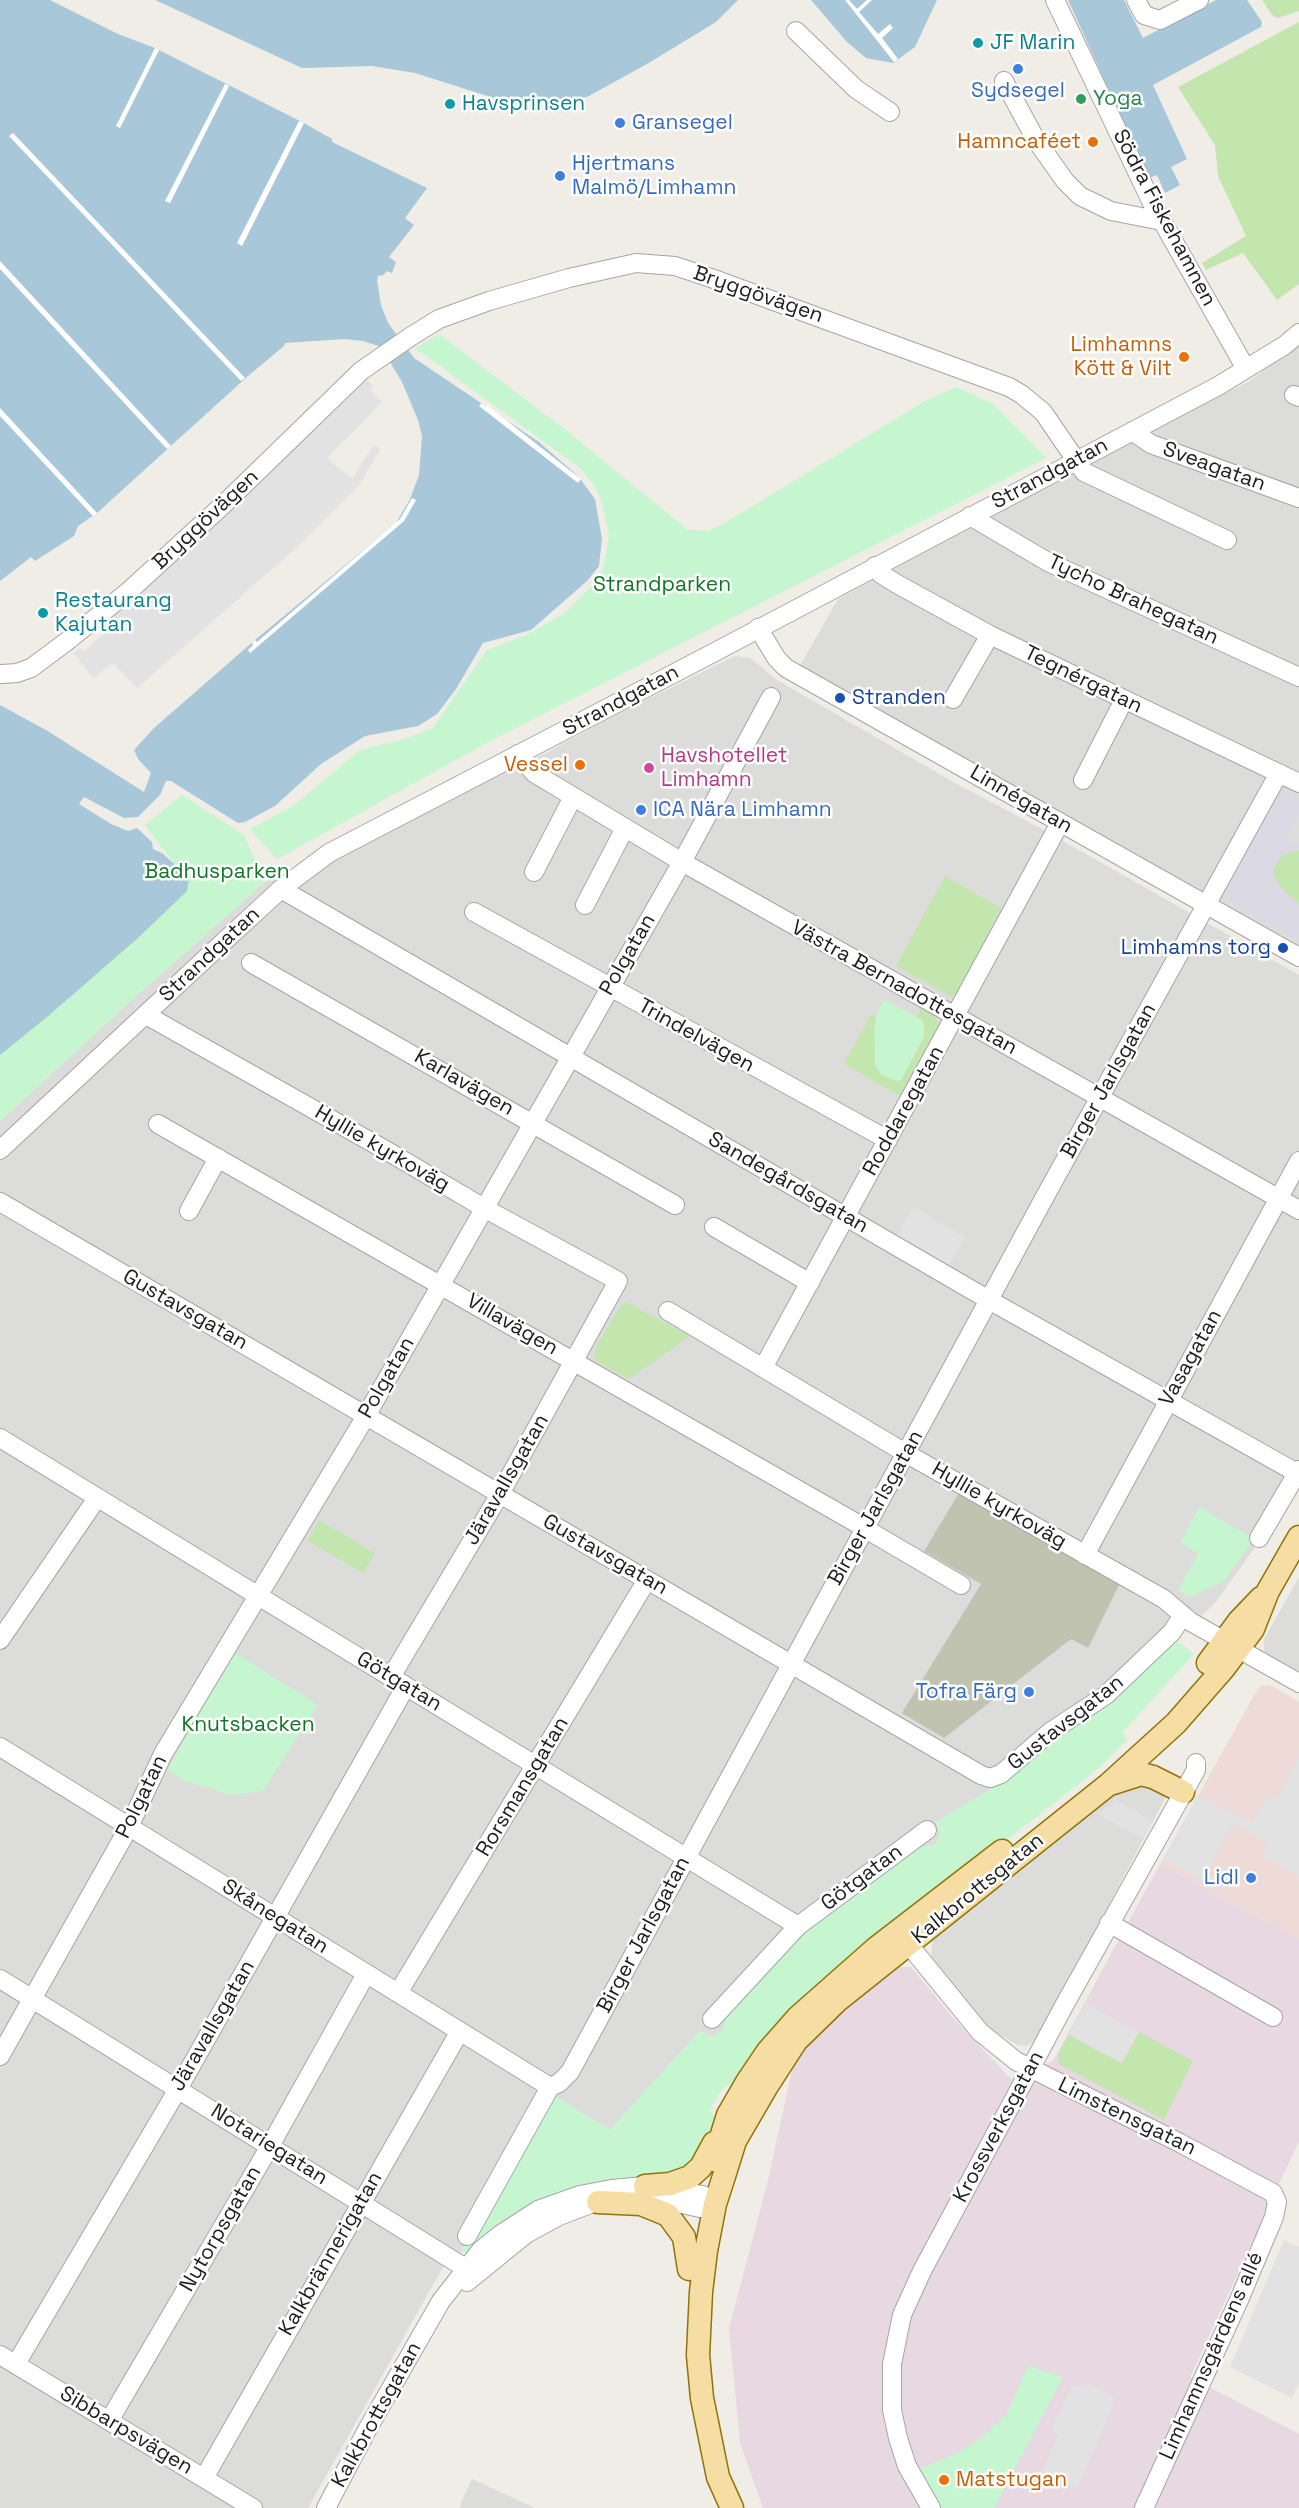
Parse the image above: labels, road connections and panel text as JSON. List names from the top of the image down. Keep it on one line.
{"streets":{"main road":["Kalkbrottsgatan"],"street":["Södra Fiskehamnen","Bryggövägen","Sveagatan","Strandgatan","Tycho Brahegatan","Tegnérgatan","Linnégatan","Polgatan","Västra Bernadottesgatan","Trindelvägen","Birger Jarlsgatan","Karlavägen","Roddaregatan","Hyllie kyrkoväg","Sandegårdsgatan","Gustavsgatan","Villavägen","Vasagatan","Järavallsgatan","Götgatan","Rorsmansgatan","Skånegatan","Limstensgatan","Krossverksgatan","Notariegatan","Nytorpsgatan","Kalkbrännerigatan","Limhamnsgårdens allé","Sibbarpsvägen"]},"crossings":[["Södra Fiskehamnen","Strandgatan"],["Bryggövägen","Strandgatan"],["Sveagatan","Strandgatan"],["Strandgatan","Tycho Brahegatan"],["Strandgatan","Tegnérgatan"],["Strandgatan","Linnégatan"],["Strandgatan","Västra Bernadottesgatan"],["Strandgatan","Hyllie kyrkoväg"],["Strandgatan","Sandegårdsgatan"],["Tegnérgatan","Birger Jarlsgatan"],["Linnégatan","Birger Jarlsgatan"],["Linnégatan","Roddaregatan"],["Polgatan","Västra Bernadottesgatan"],["Polgatan","Trindelvägen"],["Polgatan","Karlavägen"],["Polgatan","Hyllie kyrkoväg"],["Polgatan","Sandegårdsgatan"],["Polgatan","Gustavsgatan"],["Polgatan","Villavägen"],["Polgatan","Götgatan"],["Polgatan","Skånegatan"],["Polgatan","Notariegatan"],["Västra Bernadottesgatan","Birger Jarlsgatan"],["Västra Bernadottesgatan","Roddaregatan"],["Västra Bernadottesgatan","Vasagatan"],["Trindelvägen","Roddaregatan"],["Birger Jarlsgatan","Hyllie kyrkoväg"],["Birger Jarlsgatan","Sandegårdsgatan"],["Birger Jarlsgatan","Gustavsgatan"],["Birger Jarlsgatan","Villavägen"],["Birger Jarlsgatan","Götgatan"],["Birger Jarlsgatan","Skånegatan"],["Roddaregatan","Hyllie kyrkoväg"],["Roddaregatan","Sandegårdsgatan"],["Hyllie kyrkoväg","Gustavsgatan"],["Hyllie kyrkoväg","Vasagatan"],["Hyllie kyrkoväg","Järavallsgatan"],["Hyllie kyrkoväg","Kalkbrottsgatan"],["Sandegårdsgatan","Vasagatan"],["Gustavsgatan","Järavallsgatan"],["Gustavsgatan","Rorsmansgatan"],["Villavägen","Järavallsgatan"],["Järavallsgatan","Götgatan"],["Järavallsgatan","Skånegatan"],["Järavallsgatan","Notariegatan"],["Järavallsgatan","Sibbarpsvägen"],["Götgatan","Rorsmansgatan"],["Rorsmansgatan","Skånegatan"],["Kalkbrottsgatan","Limstensgatan"],["Kalkbrottsgatan","Notariegatan"],["Skånegatan","Nytorpsgatan"],["Skånegatan","Kalkbrännerigatan"],["Limstensgatan","Krossverksgatan"],["Limstensgatan","Limhamnsgårdens allé"],["Notariegatan","Nytorpsgatan"],["Notariegatan","Kalkbrännerigatan"],["Nytorpsgatan","Sibbarpsvägen"],["Kalkbrännerigatan","Sibbarpsvägen"]],"parks":["Strandparken","Badhusparken","Knutsbacken"],"places":["JF Marin","Sydsegel","Yoga","Havsprinsen","Gransegel","Hamncaféet","Hjertmans Malmö/Limhamn","Limhamns Kött & Vilt","Restaurang Kajutan","Stranden","Vessel","Havshotellet Limhamn","ICA Nära Limhamn","Limhamns torg","Tofra Färg","Lidl","Matstugan"]}
